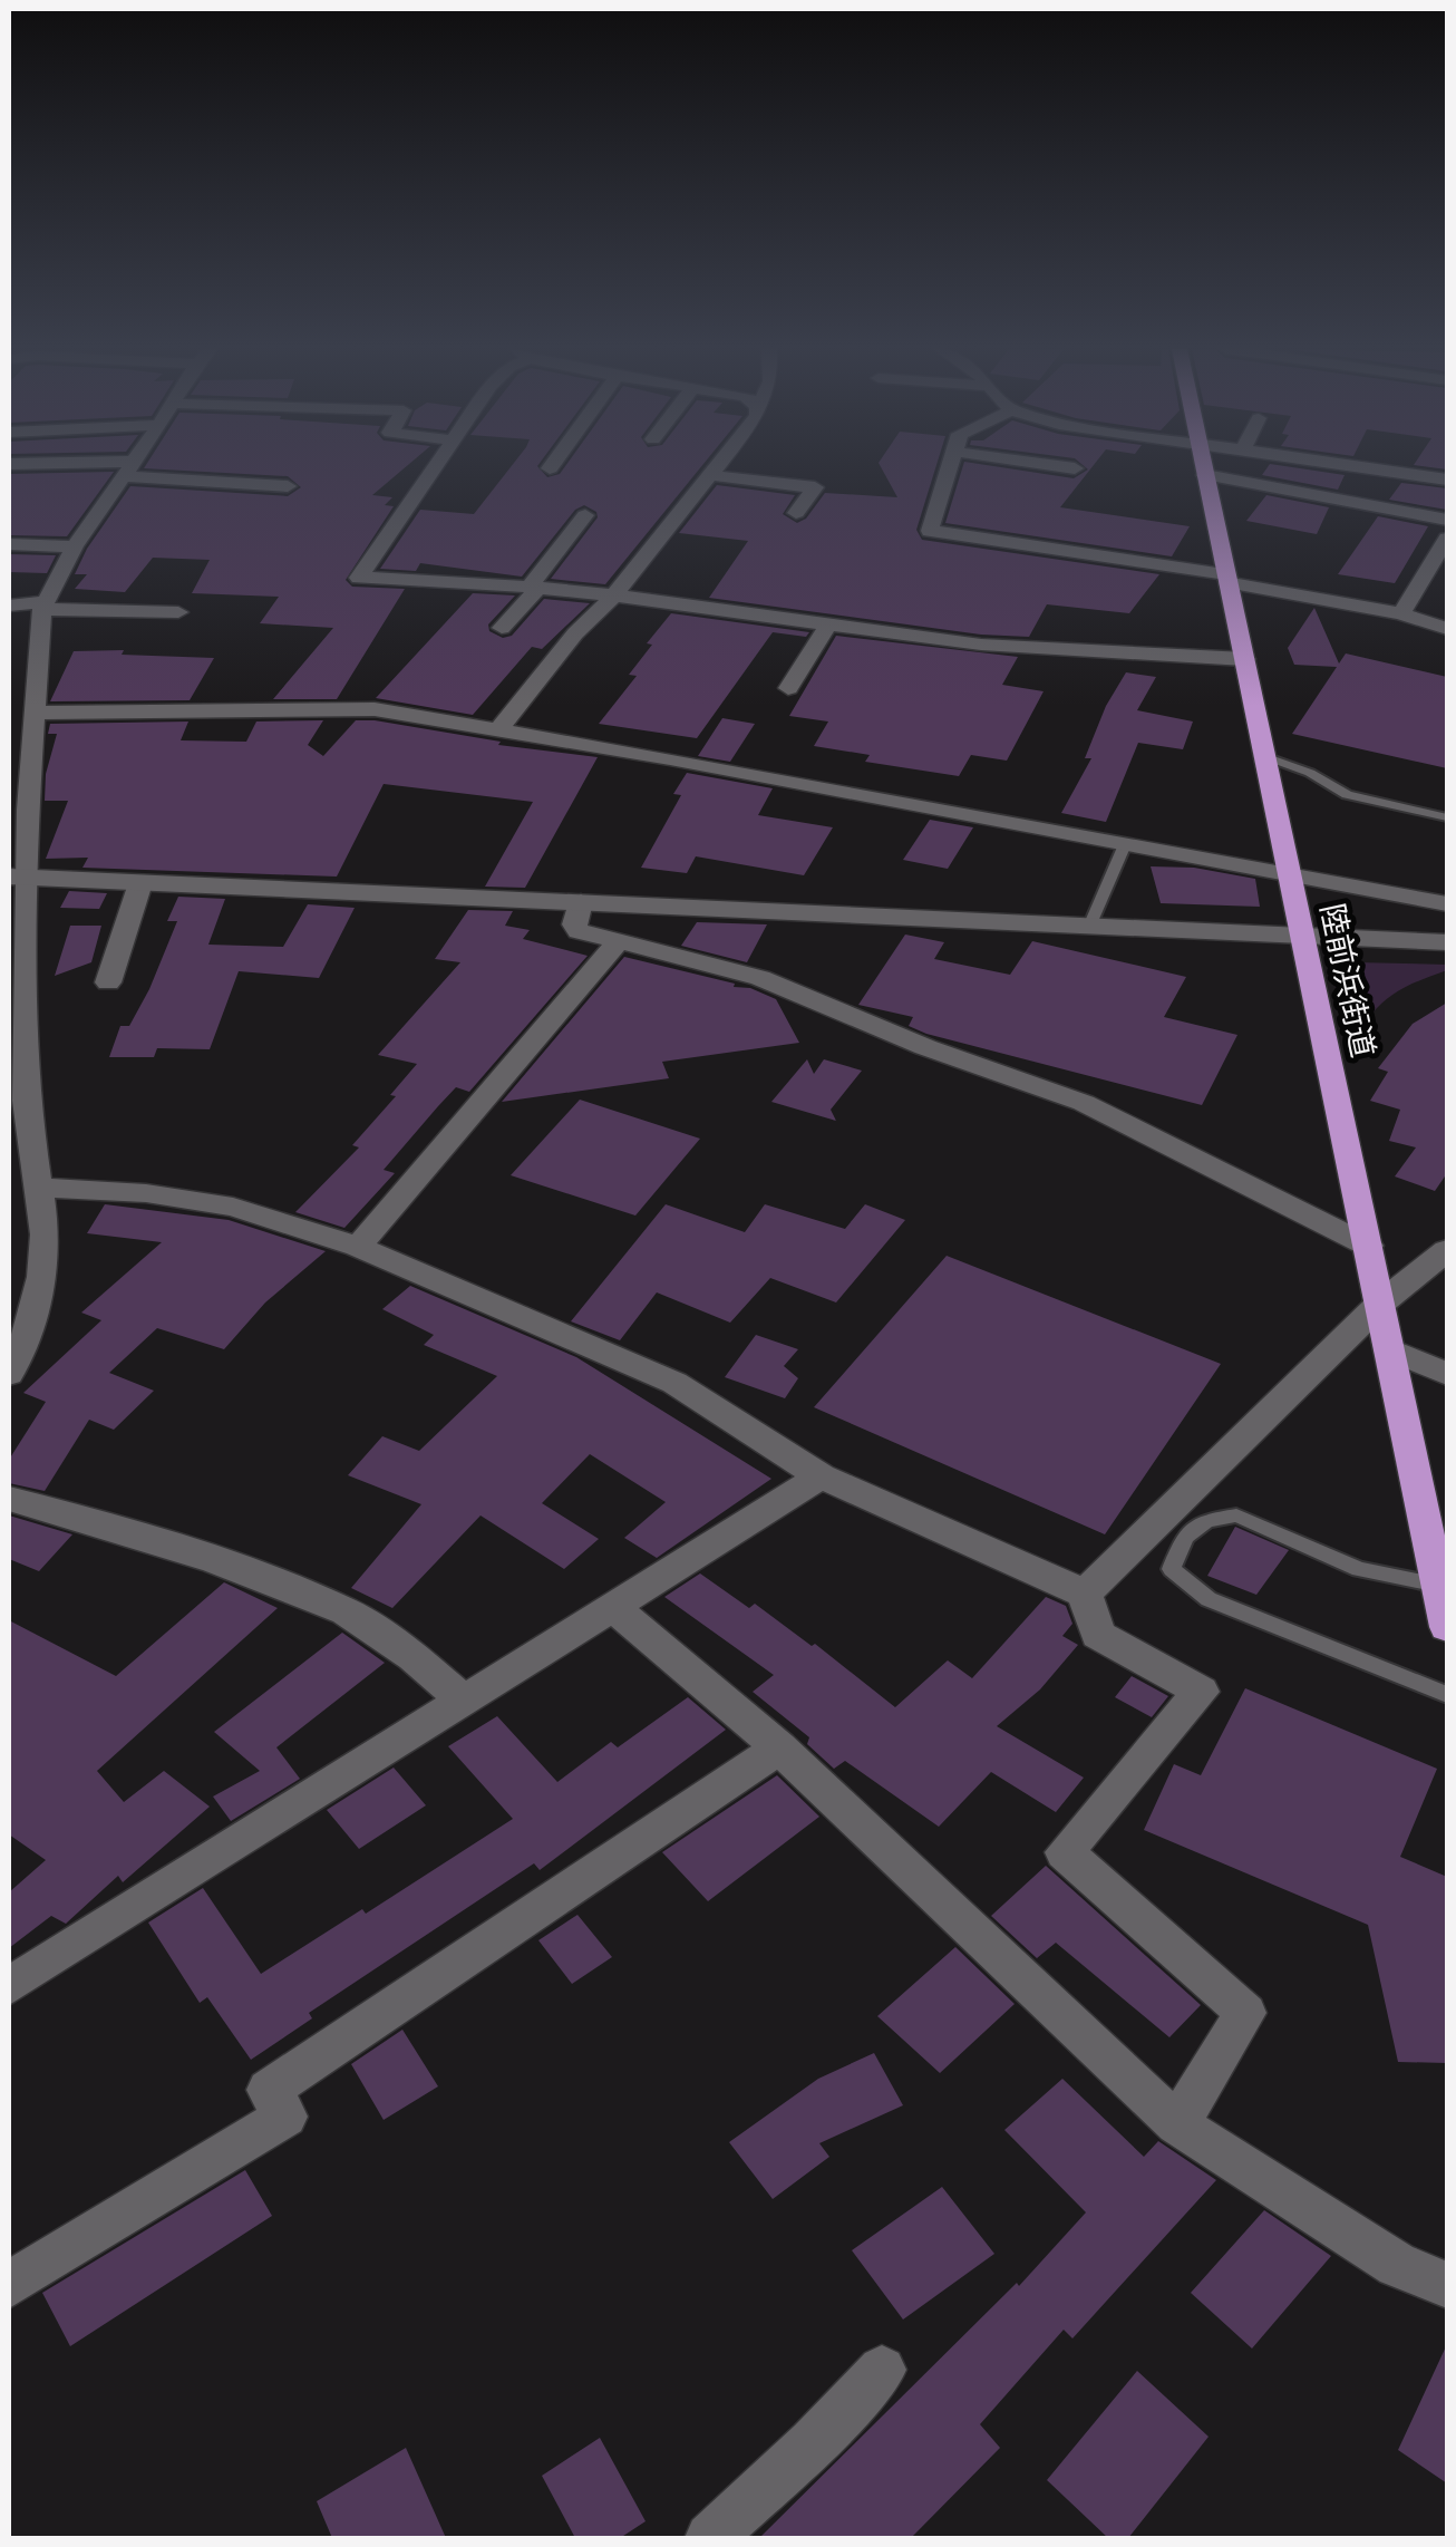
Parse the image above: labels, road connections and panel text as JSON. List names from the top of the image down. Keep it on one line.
{"streets":{"highway":["陸前浜街道"]}}
